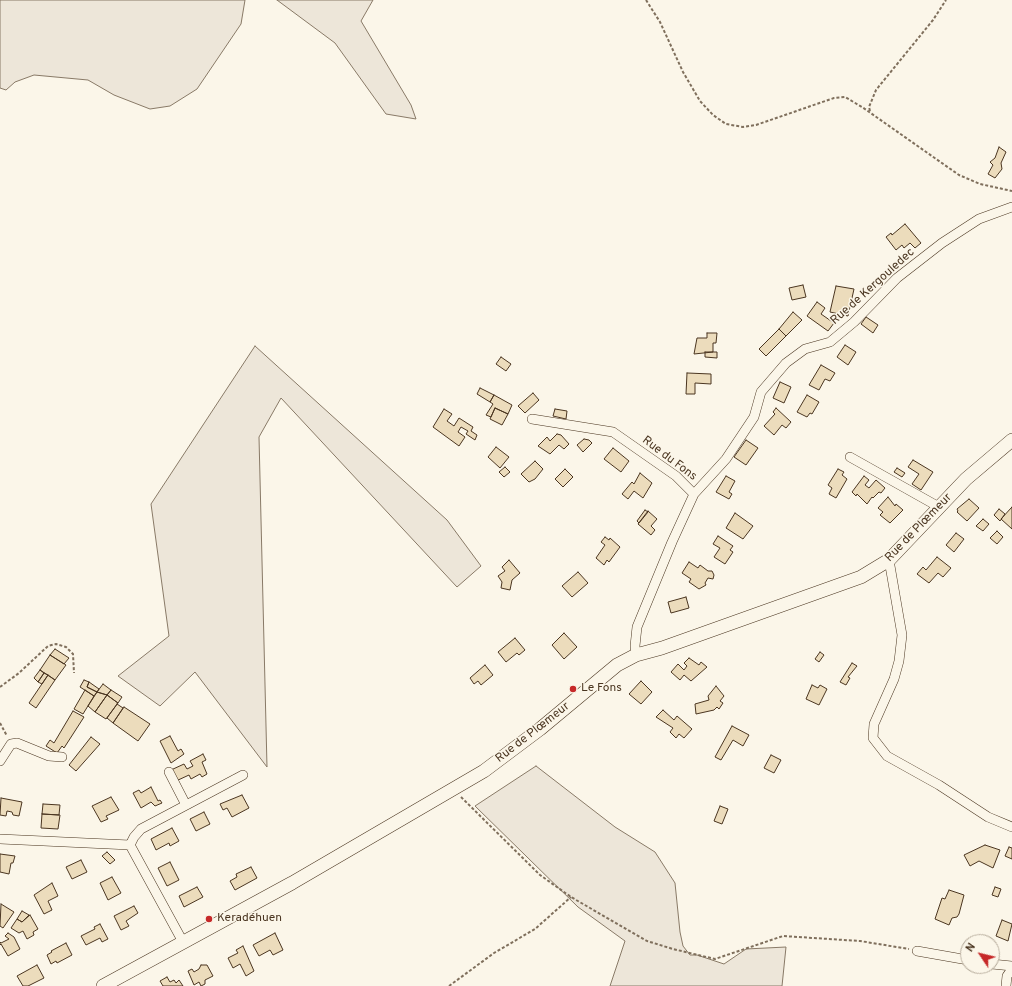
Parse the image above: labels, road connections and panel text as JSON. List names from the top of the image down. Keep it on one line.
{"streets":{"main road":["Rue de Plœmeur"],"street":["Rue de Kergouledec","Rue du Fons"]},"crossings":[["Rue de Kergouledec","Rue du Fons"],["Rue du Fons","Rue de Plœmeur"]],"places":["Le Fons","Keradéhuen"],"north":"top left"}
